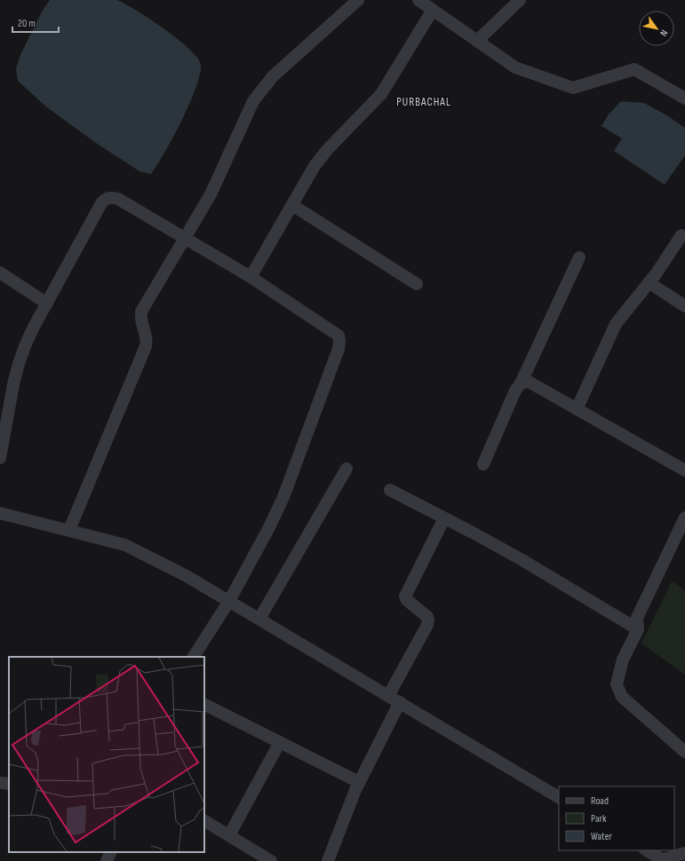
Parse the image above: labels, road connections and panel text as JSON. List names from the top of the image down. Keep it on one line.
{"districts":["PURBACHAL"],"legend":["Road","Park","Water"],"scale_bar":"20 m","north":"bottom right"}
